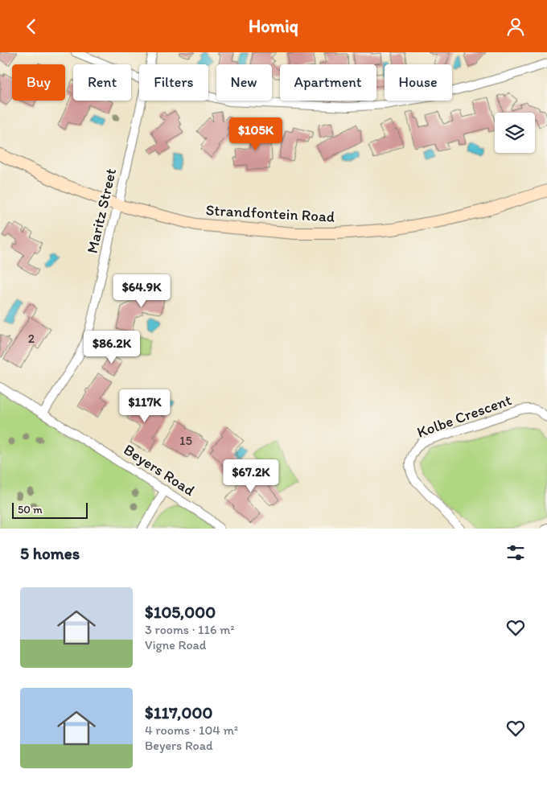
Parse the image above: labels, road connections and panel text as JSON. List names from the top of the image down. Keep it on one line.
{"streets":{"main road":["Strandfontein Road"],"street":["Maritz Street","Kolbe Crescent","Beyers Road"]},"crossings":[["Maritz Street","Strandfontein Road"],["Maritz Street","Beyers Road"]],"house_numbers":["2","15"],"scale_bar":"50 m","page":{"header":"Homiq","chip":["Buy","Rent","Filters","New","Apartment","House"],"price":["$105K","$64.9K","$86.2K","$117K","$67.2K"],"scale":"50 m","heading":"5 homes","list":[{"name":"$105,000","note":"3 rooms · 116 m² · Vigne Road"},{"name":"$117,000","note":"4 rooms · 104 m² · Beyers Road"}]}}
